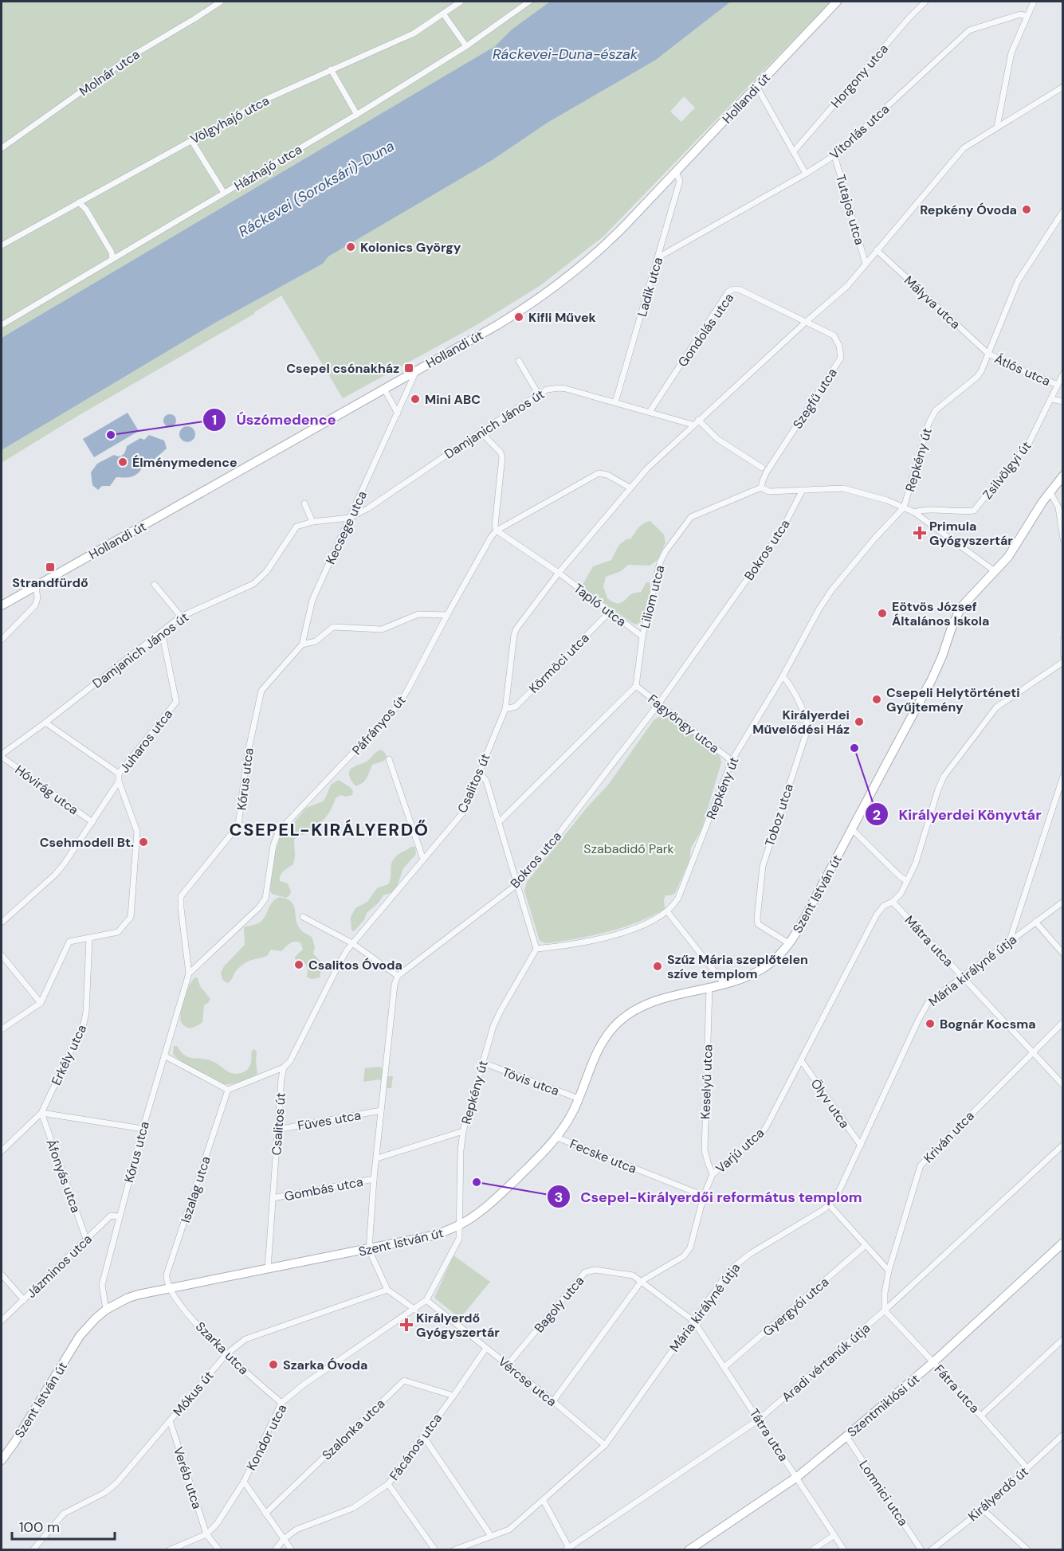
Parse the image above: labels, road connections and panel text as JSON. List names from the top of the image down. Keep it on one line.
{"streets":{"street":["Molnár utca","Horgony utca","Hollandi út","Völgyhajó utca","Vitorlás utca","Házhajó utca","Tutajos utca","Ladik utca","Mályva utca","Gondolás utca","Átlós utca","Szegfű utca","Damjanich János út","Repkény út","Zsilvölgyi út","Kecsege utca","Bokros utca","Liliom utca","Tapló utca","Körmöci utca","Fagyöngy utca","Páfrányos út","Juharos utca","Kórus utca","Csalitos út","Hóvirág utca","Toboz utca","Szent István út","Mátra utca","Mária királyné útja","Erkély utca","Tövis utca","Keselyű utca","Ölyv utca","Füves utca","Kriván utca","Varjú utca","Fecske utca","Áfonyás utca","Gombás utca","Iszalag utca","Jázminos utca","Bagoly utca","Gyergyói utca","Szarka utca","Aradi vértanúk útja","Vércse utca","Fátra utca","Mókus út","Szentmiklósi út","Szalonka utca","Tátra utca","Kondor utca","Fácános utca","Veréb utca","Lomnici utca","Királyerdő út"]},"crossings":[["Hollandi út","Ladik utca"],["Hollandi út","Kecsege utca"],["Vitorlás utca","Tutajos utca"],["Vitorlás utca","Ladik utca"],["Ladik utca","Damjanich János út"],["Mályva utca","Átlós utca"],["Mályva utca","Repkény út"],["Gondolás utca","Szegfű utca"],["Gondolás utca","Damjanich János út"],["Átlós utca","Repkény út"],["Átlós utca","Zsilvölgyi út"],["Szegfű utca","Liliom utca"],["Damjanich János út","Kecsege utca"],["Damjanich János út","Juharos utca"],["Damjanich János út","Csalitos út"],["Damjanich János út","Hóvirág utca"],["Repkény út","Fagyöngy utca"],["Repkény út","Toboz utca"],["Repkény út","Szent István út"],["Repkény út","Tövis utca"],["Repkény út","Kondor utca"],["Kecsege utca","Kórus utca"],["Bokros utca","Fagyöngy utca"],["Liliom utca","Tapló utca"],["Liliom utca","Fagyöngy utca"],["Tapló utca","Körmöci utca"],["Tapló utca","Páfrányos út"],["Tapló utca","Csalitos út"],["Körmöci utca","Csalitos út"],["Páfrányos út","Kórus utca"],["Páfrányos út","Csalitos út"],["Juharos utca","Hóvirág utca"],["Kórus utca","Szent István út"],["Kórus utca","Jázminos utca"],["Csalitos út","Szent István út"],["Csalitos út","Füves utca"],["Csalitos út","Gombás utca"],["Toboz utca","Szent István út"],["Szent István út","Tövis utca"],["Szent István út","Keselyű utca"],["Szent István út","Fecske utca"],["Szent István út","Iszalag utca"],["Szent István út","Szarka utca"],["Szent István út","Kondor utca"],["Mátra utca","Mária királyné útja"],["Mátra utca","Kriván utca"],["Mátra utca","Varjú utca"],["Mária királyné útja","Ölyv utca"],["Mária királyné útja","Bagoly utca"],["Mária királyné útja","Vércse utca"],["Mária királyné útja","Tátra utca"],["Erkély utca","Áfonyás utca"],["Keselyű utca","Varjú utca"],["Ölyv utca","Varjú utca"],["Kriván utca","Aradi vértanúk útja"],["Kriván utca","Fátra utca"],["Varjú utca","Fecske utca"],["Varjú utca","Bagoly utca"],["Varjú utca","Vércse utca"],["Áfonyás utca","Jázminos utca"],["Iszalag utca","Szarka utca"],["Bagoly utca","Vércse utca"],["Bagoly utca","Tátra utca"],["Gyergyói utca","Tátra utca"],["Szarka utca","Mókus út"],["Szarka utca","Kondor utca"],["Aradi vértanúk útja","Fátra utca"],["Aradi vértanúk útja","Tátra utca"],["Vércse utca","Kondor utca"],["Vércse utca","Fácános utca"],["Fátra utca","Szentmiklósi út"],["Fátra utca","Királyerdő út"],["Mókus út","Veréb utca"],["Szentmiklósi út","Tátra utca"],["Szentmiklósi út","Lomnici utca"],["Szalonka utca","Fácános utca"],["Kondor utca","Veréb utca"]],"districts":["CSEPEL-KIRÁLYERDŐ"],"water":["Ráckevei-Duna-észak","Ráckevei (Soroksári)-Duna"],"parks":["Szabadidő Park"],"places":{"other":["Repkény Óvoda","Kolonics György","Kifli Művek","Mini ABC","Úszómedence","Élménymedence","Eötvös József Általános Iskola","Csepeli Helytörténeti Gyűjtemény","Királyerdei Művelődési Ház","Királyerdei Könyvtár","Csehmodell Bt.","Csalitos Óvoda","Szűz Mária szeplőtelen szíve templom","Bognár Kocsma","Csepel-Királyerdői református templom","Szarka Óvoda"],"transit":["Csepel csónakház","Strandfürdő"],"health":["Primula Gyógyszertár","Királyerdő Gyógyszertár"]},"scale_bar":"100 m"}
